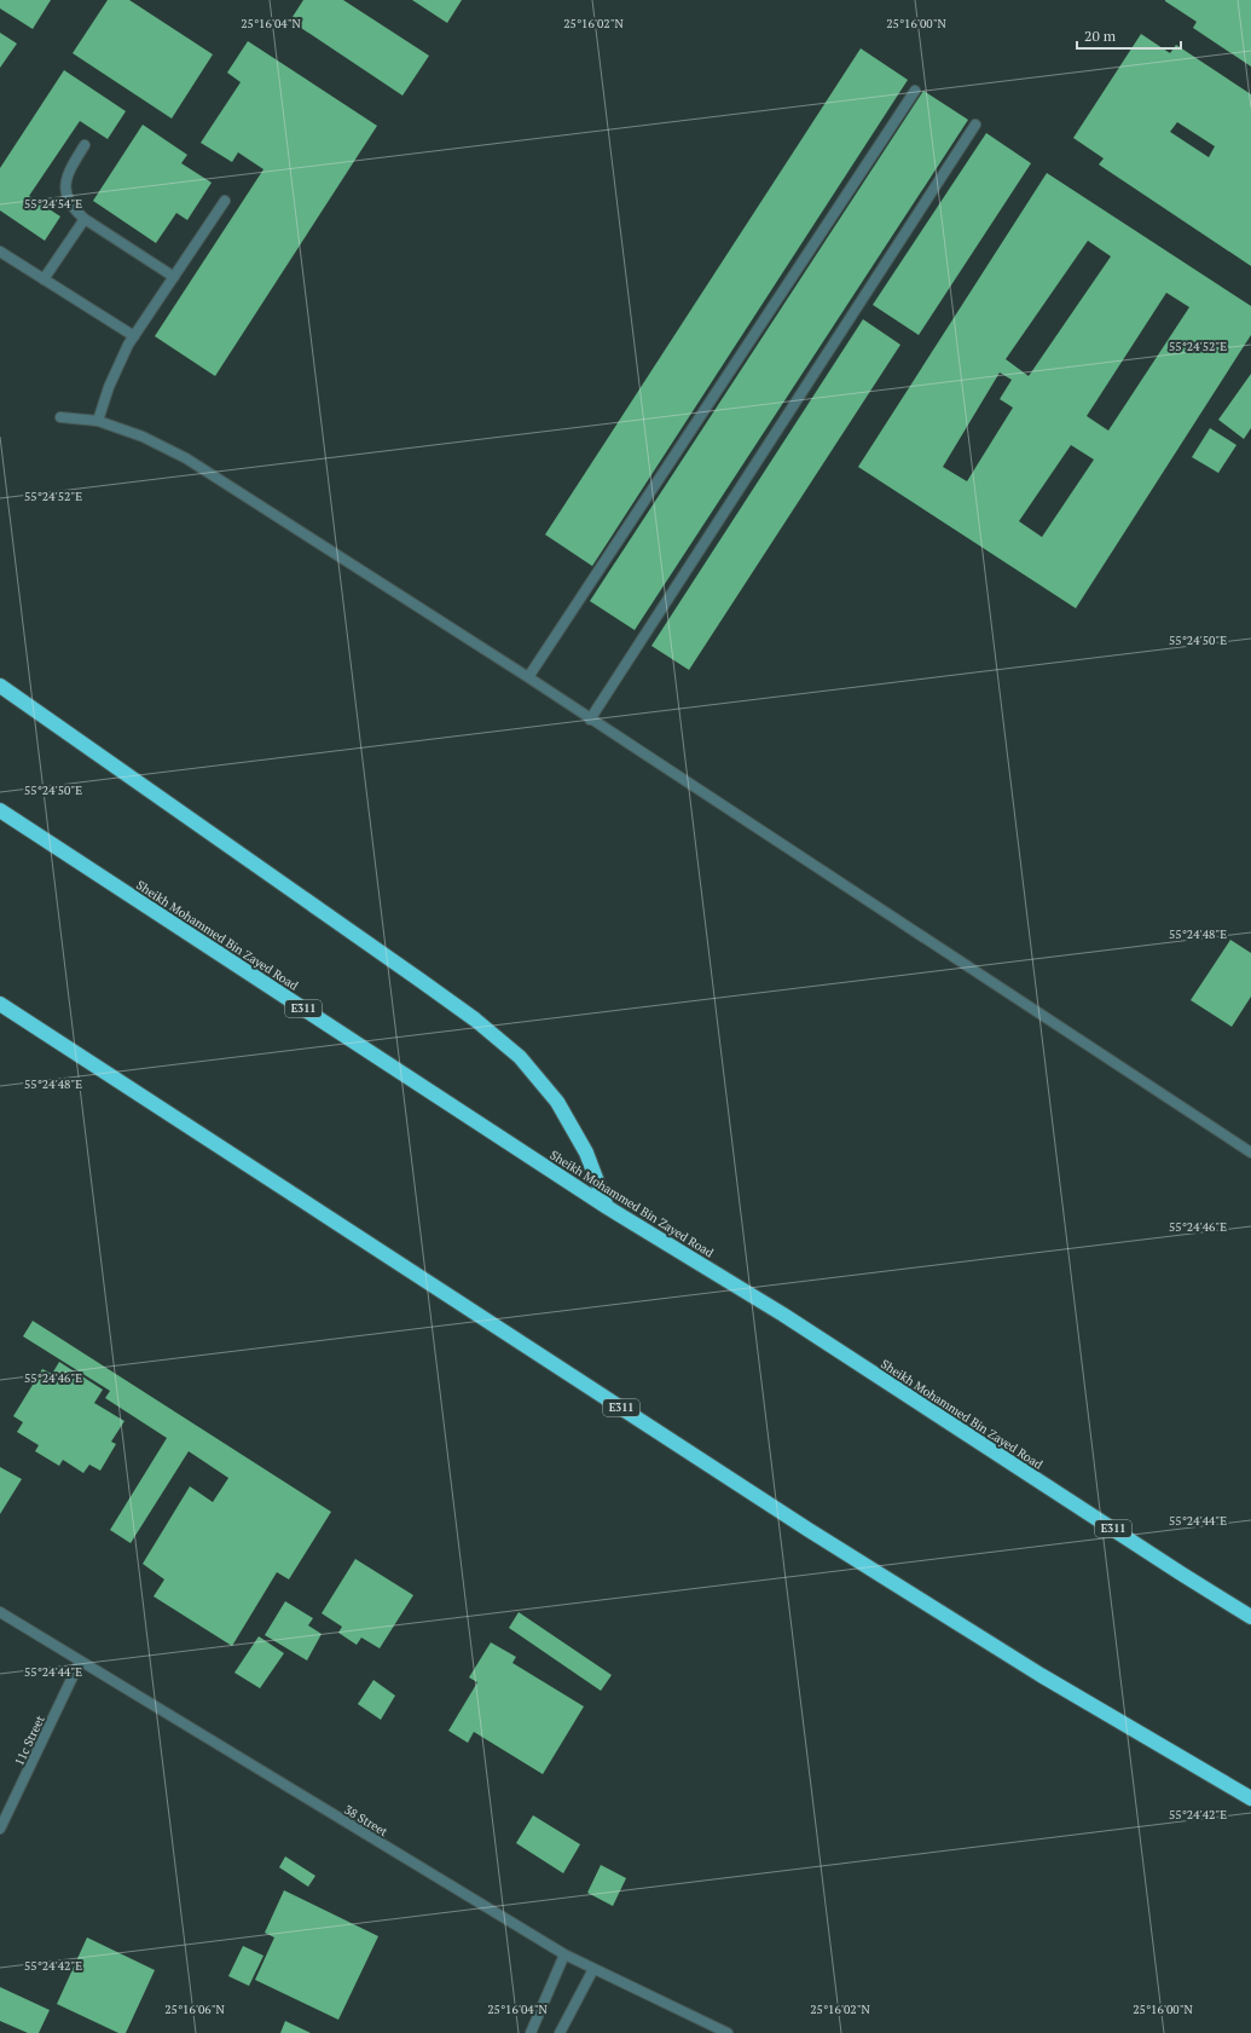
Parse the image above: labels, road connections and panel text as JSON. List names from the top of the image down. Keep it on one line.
{"streets":{"highway":["Sheikh Mohammed Bin Zayed Road","E311"],"street":["11c Street","38 Street"]},"crossings":[["11c Street","38 Street"]],"scale_bar":"20 m","coordinates":["25°16'04\"N","25°16'02\"N","25°16'00\"N","55°24'54\"E","55°24'52\"E","55°24'50\"E","55°24'48\"E","55°24'46\"E","55°24'44\"E","55°24'42\"E","25°16'06\"N"]}
